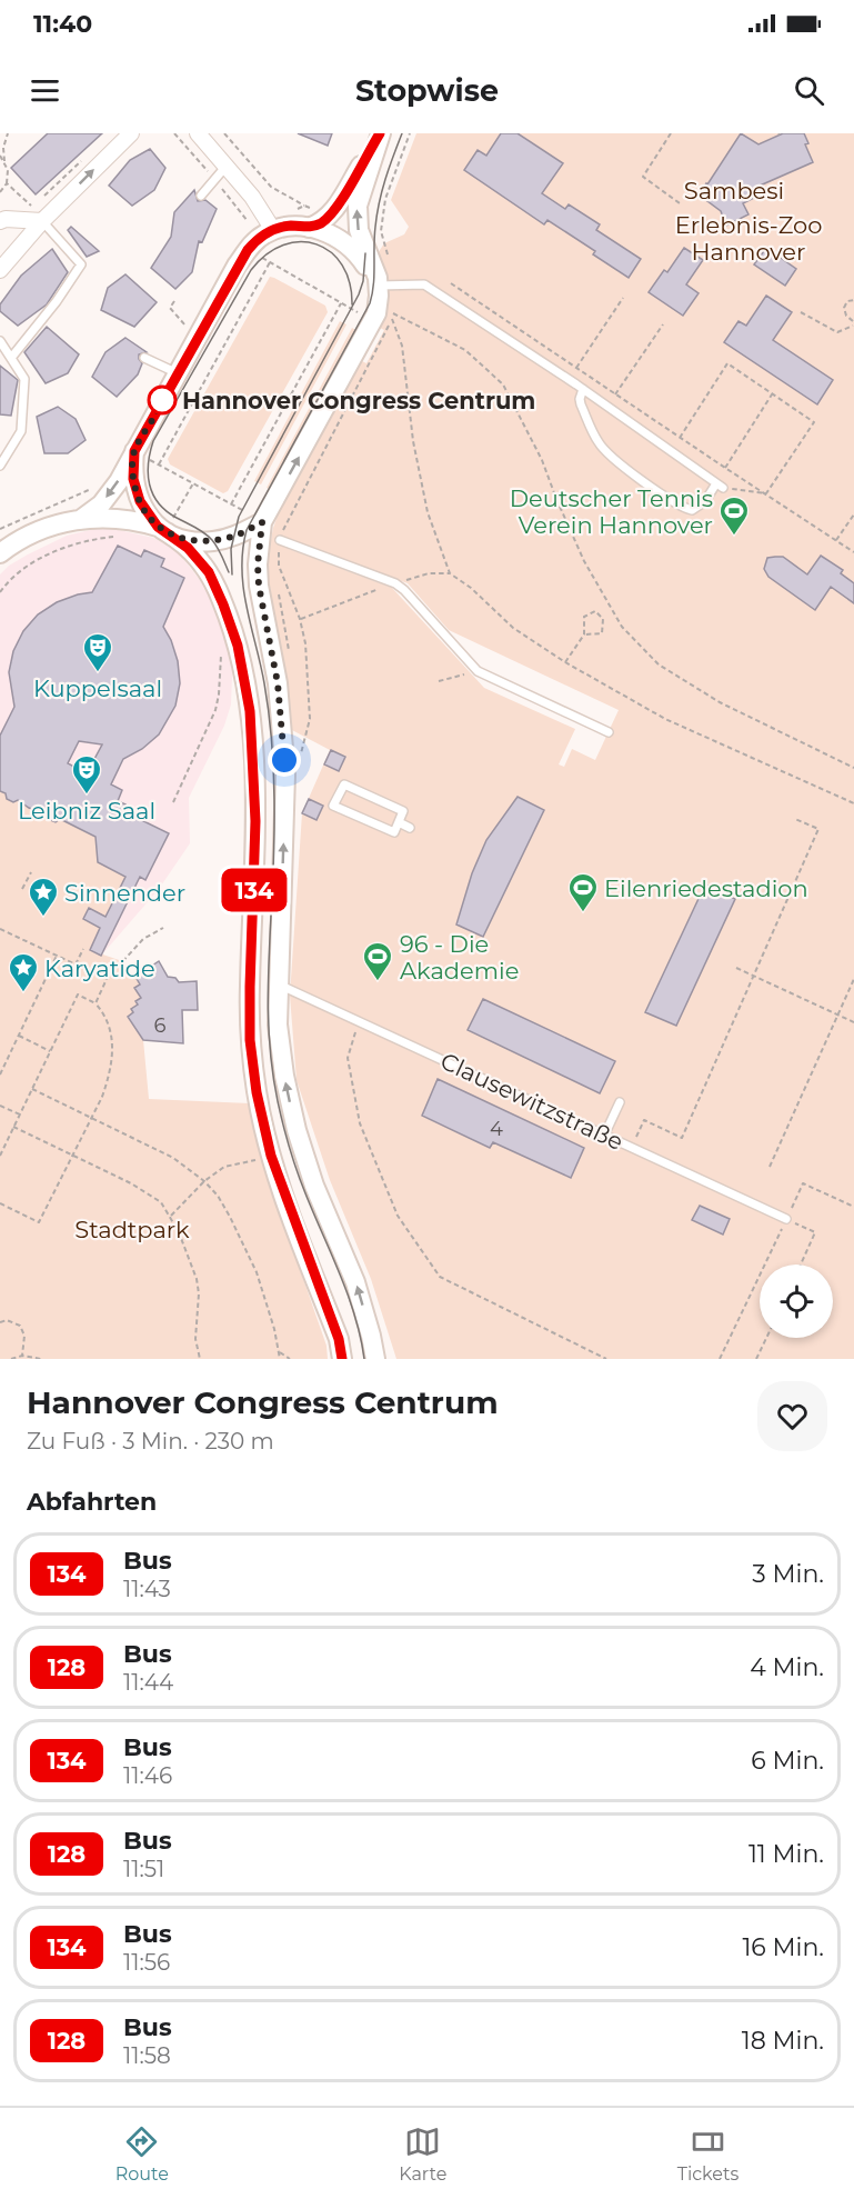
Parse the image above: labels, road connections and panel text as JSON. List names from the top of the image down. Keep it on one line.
{"streets":{"lane":["Clausewitzstraße"]},"parks":["Sambesi","Erlebnis-Zoo Hannover","Stadtpark"],"places":{"other":["Hannover Congress Centrum"],"sports":["Deutscher Tennis Verein Hannover","Eilenriedestadion","96 - Die Akademie"],"theatre":["Kuppelsaal","Leibniz Saal"],"place":["Sinnender","Karyatide"]},"lines":["bus line 134"],"house_numbers":["6","4"],"page":{"status":"11:40","header":"Stopwise","on_map":"134","heading":[["Hannover Congress Centrum","Zu Fuß · 3 Min. · 230 m"],"Abfahrten"],"list":[{"mark":"134","name":"Bus","note":"11:43","value":"3 Min."},{"mark":"128","name":"Bus","note":"11:44","value":"4 Min."},{"mark":"134","name":"Bus","note":"11:46","value":"6 Min."},{"mark":"128","name":"Bus","note":"11:51","value":"11 Min."},{"mark":"134","name":"Bus","note":"11:56","value":"16 Min."},{"mark":"128","name":"Bus","note":"11:58","value":"18 Min."}],"tabs":["Route","Karte","Tickets"]}}
